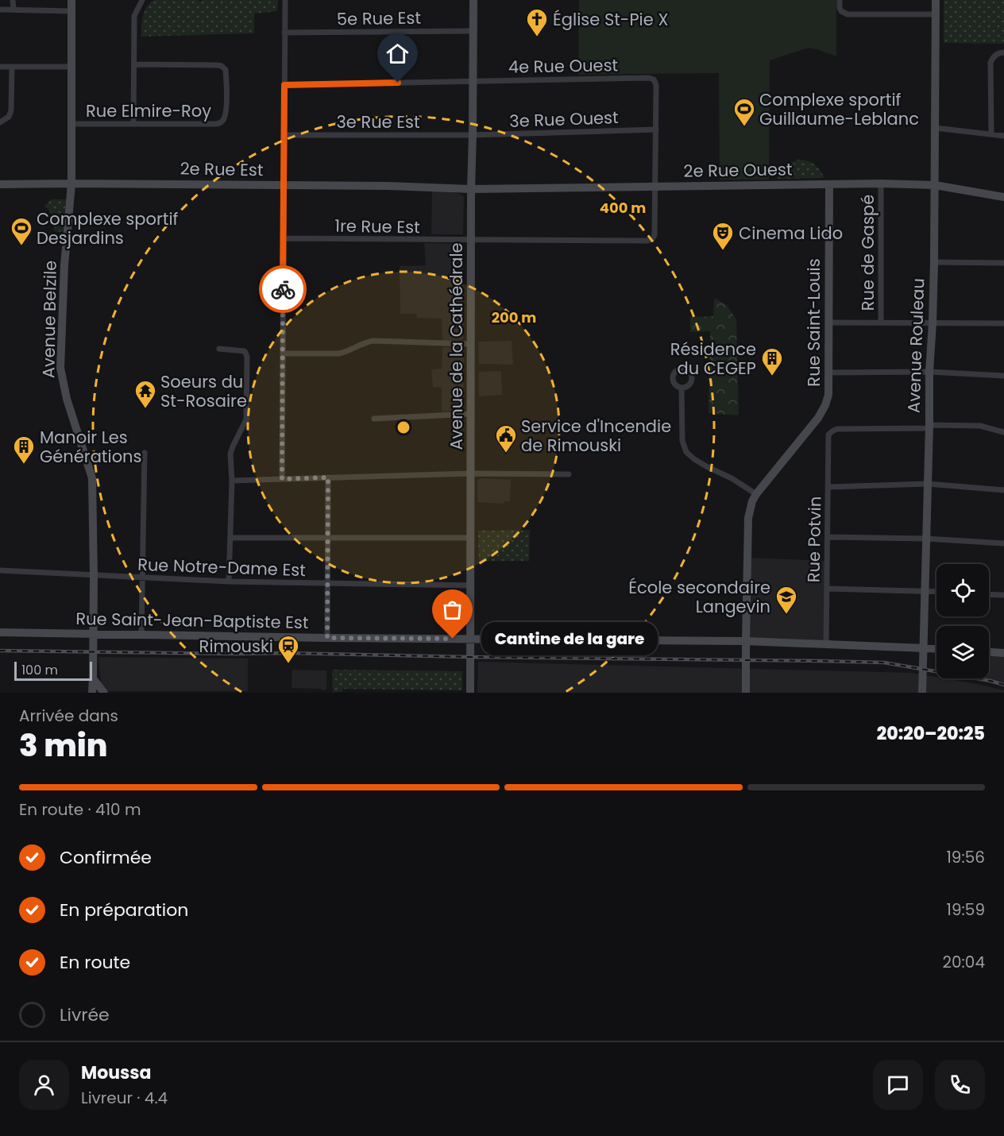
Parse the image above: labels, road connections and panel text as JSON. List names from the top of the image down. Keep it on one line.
{"streets":{"street":["5e Rue Est","4e Rue Ouest","Rue Elmire-Roy","3e Rue Ouest","3e Rue Est","2e Rue Est","2e Rue Ouest","1re Rue Est","Rue de Gaspé","Avenue Belzile","Rue Saint-Louis","Avenue Rouleau","Avenue de la Cathédrale","Rue Potvin","Rue Notre-Dame Est","Rue Saint-Jean-Baptiste Est"]},"crossings":[["5e Rue Est","Avenue de la Cathédrale"],["4e Rue Ouest","3e Rue Ouest"],["4e Rue Ouest","Avenue de la Cathédrale"],["Rue Elmire-Roy","Avenue Belzile"],["3e Rue Ouest","3e Rue Est"],["3e Rue Ouest","Avenue de la Cathédrale"],["3e Rue Est","Avenue de la Cathédrale"],["2e Rue Est","2e Rue Ouest"],["2e Rue Est","Avenue Belzile"],["2e Rue Est","Avenue de la Cathédrale"],["2e Rue Ouest","1re Rue Est"],["2e Rue Ouest","Rue de Gaspé"],["2e Rue Ouest","Rue Saint-Louis"],["2e Rue Ouest","Avenue Rouleau"],["2e Rue Ouest","Avenue de la Cathédrale"],["1re Rue Est","Avenue de la Cathédrale"],["Avenue Belzile","Rue Notre-Dame Est"],["Avenue Belzile","Rue Saint-Jean-Baptiste Est"],["Rue Saint-Louis","Rue Saint-Jean-Baptiste Est"],["Avenue Rouleau","Rue Potvin"],["Avenue Rouleau","Rue Saint-Jean-Baptiste Est"],["Avenue de la Cathédrale","Rue Notre-Dame Est"],["Avenue de la Cathédrale","Rue Saint-Jean-Baptiste Est"],["Rue Potvin","Rue Saint-Jean-Baptiste Est"]],"places":{"church":["Église St-Pie X"],"sports":["Complexe sportif Guillaume-Leblanc","Complexe sportif Desjardins"],"theatre":["Cinema Lido"],"building":["Résidence du CEGEP","Manoir Les Générations"],"temple":["Soeurs du St-Rosaire"],"public building":["Service d'Incendie de Rimouski"],"school or university":["École secondaire Langevin"],"other":["Cantine de la gare"],"station":["Rimouski"]},"scale_bar":"100 m","page":{"bubble":"Cantine de la gare","scale":"100 m","heading":["3 min","Arrivée dans","20:20–20:25"],"panel":["Moussa","Livreur · 4.4"],"bar":"En route · 410 m","list":[["Confirmée","19:56"],["En préparation","19:59"],["En route","20:04"],"Livrée"]},"rings":["400 m","200 m"]}
